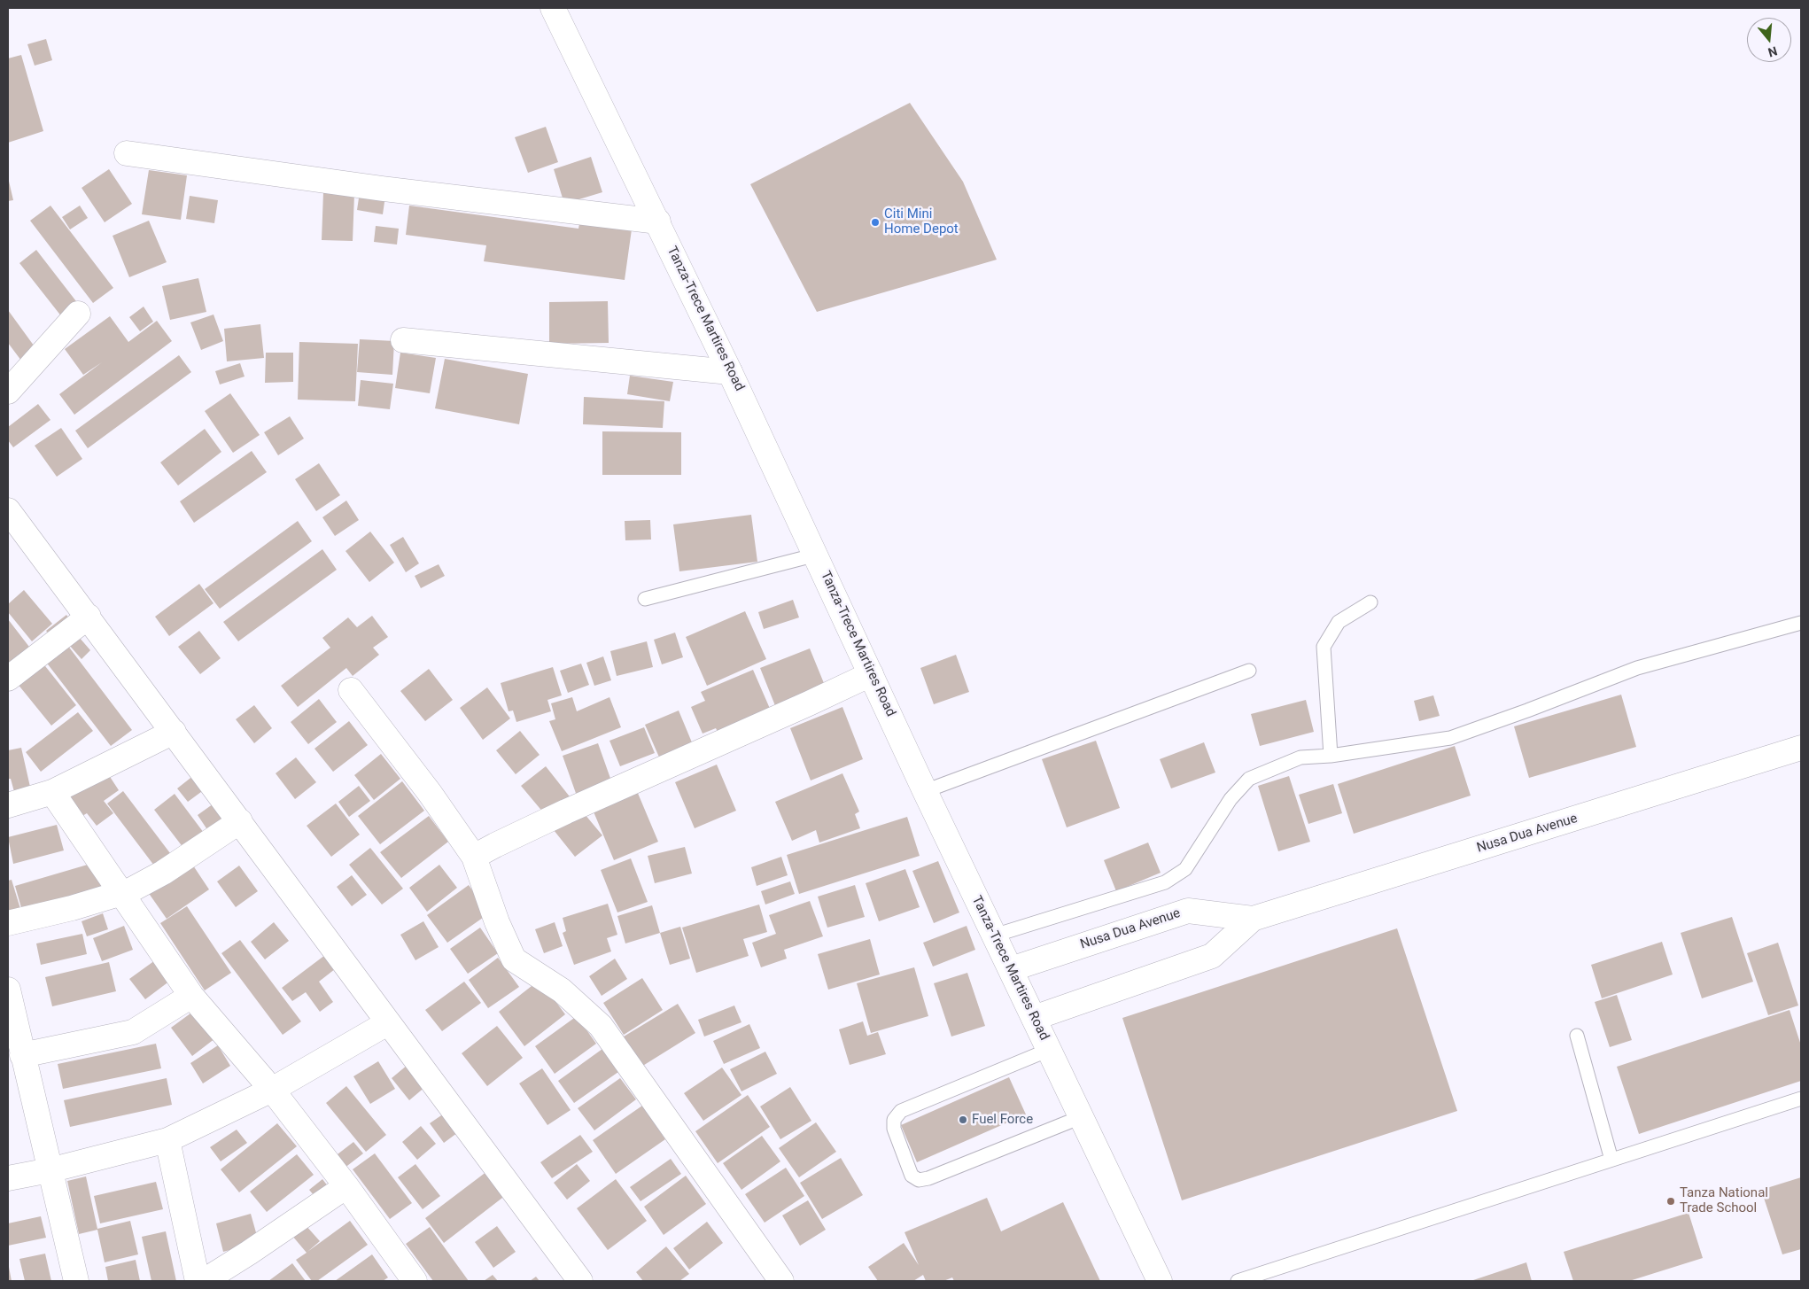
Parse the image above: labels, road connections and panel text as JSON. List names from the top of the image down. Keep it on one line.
{"streets":{"street":["Tanza-Trece Martires Road","Nusa Dua Avenue"]},"crossings":[["Tanza-Trece Martires Road","Nusa Dua Avenue"]],"places":["Citi Mini Home Depot","Fuel Force","Tanza National Trade School"],"north":"bottom"}
